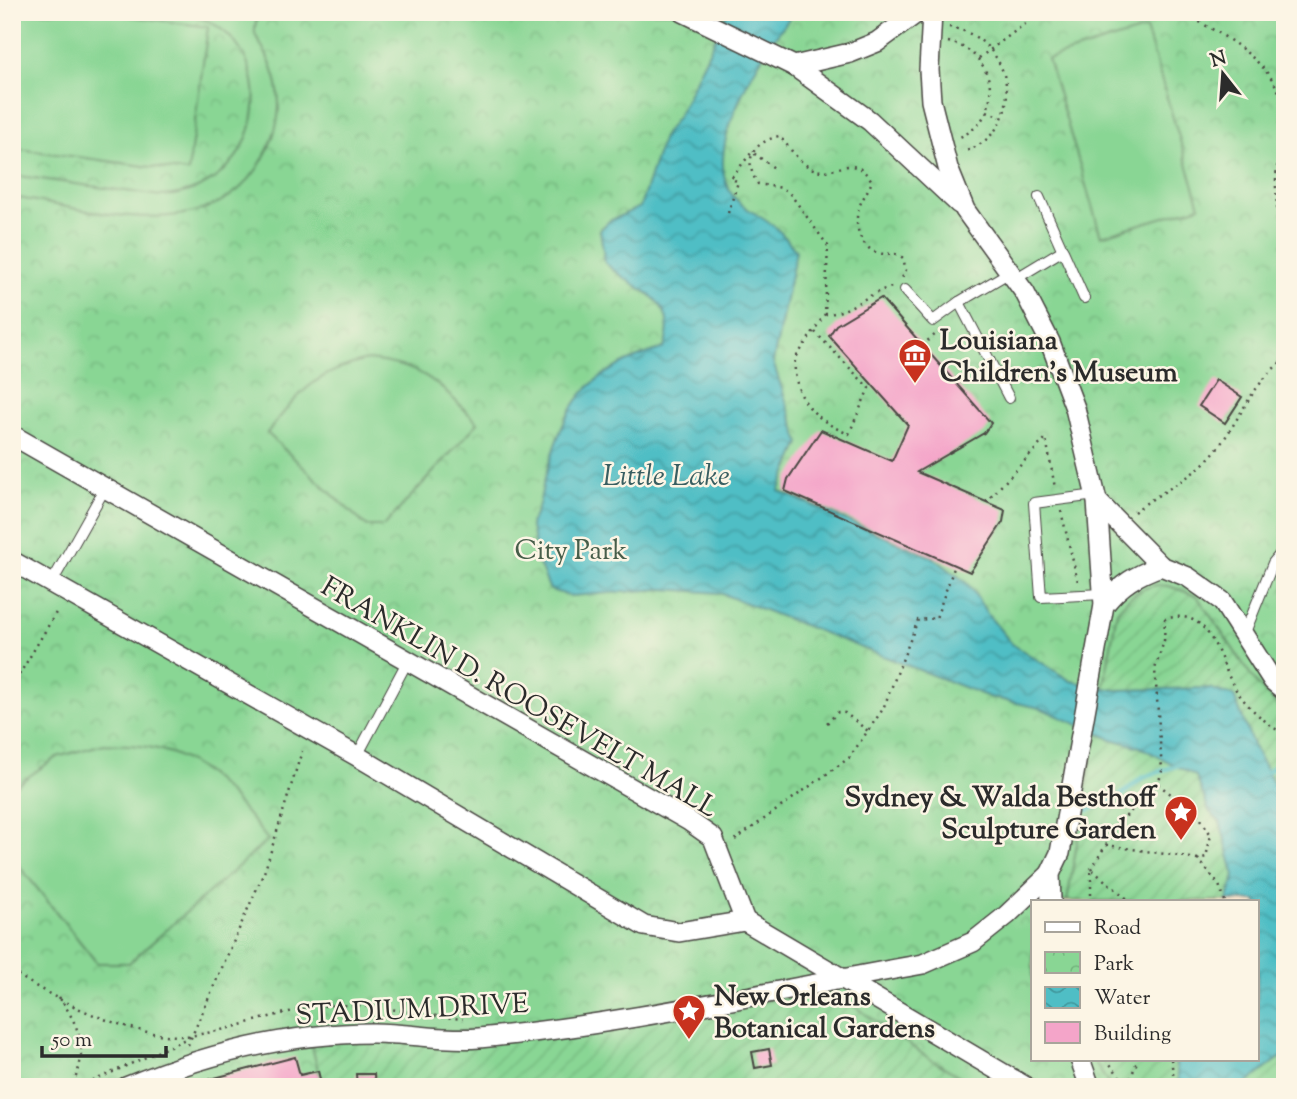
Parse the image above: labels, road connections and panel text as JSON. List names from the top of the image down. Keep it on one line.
{"streets":{"street":["FRANKLIN D. ROOSEVELT MALL","STADIUM DRIVE"]},"water":["Little Lake"],"parks":["City Park"],"places":{"museum":["Louisiana Children's Museum"],"place":["Sydney & Walda Besthoff Sculpture Garden","New Orleans Botanical Gardens"]},"legend":["Road","Park","Water","Building"],"scale_bar":"50 m","north":"top"}
